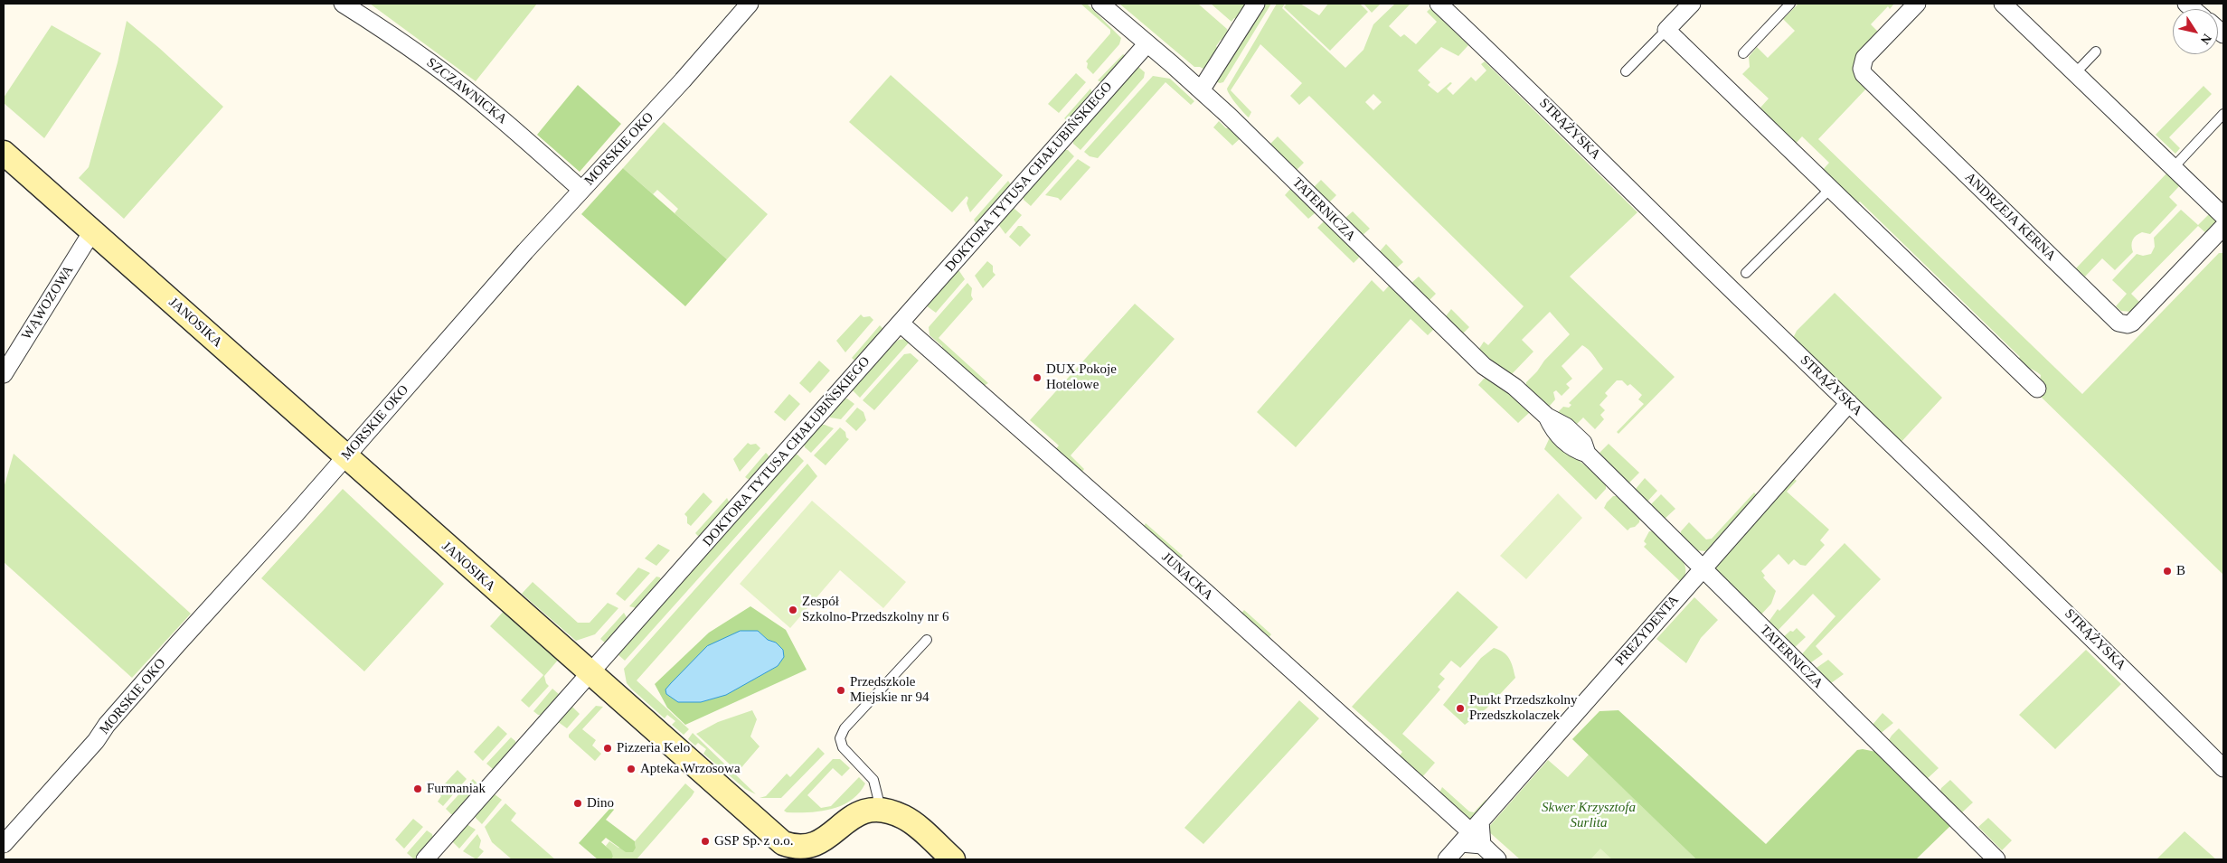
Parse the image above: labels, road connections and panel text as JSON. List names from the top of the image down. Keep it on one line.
{"streets":{"street":["SZCZAWNICKA","STRĄŻYSKA","MORSKIE OKO","DOKTORA TYTUSA CHAŁUBIŃSKIEGO","TATERNICZA","ANDRZEJA KERNA","WĄWOZOWA","JANOSIKA","JUNACKA","PREZYDENTA"]},"crossings":[["SZCZAWNICKA","MORSKIE OKO"],["STRĄŻYSKA","PREZYDENTA"],["MORSKIE OKO","JANOSIKA"],["DOKTORA TYTUSA CHAŁUBIŃSKIEGO","TATERNICZA"],["DOKTORA TYTUSA CHAŁUBIŃSKIEGO","JANOSIKA"],["DOKTORA TYTUSA CHAŁUBIŃSKIEGO","JUNACKA"],["TATERNICZA","PREZYDENTA"],["WĄWOZOWA","JANOSIKA"],["JUNACKA","PREZYDENTA"]],"parks":["Skwer Krzysztofa Surlita"],"places":["DUX Pokoje Hotelowe","B","Zespół Szkolno-Przedszkolny nr 6","Przedszkole Miejskie nr 94","Punkt Przedszkolny Przedszkolaczek","Pizzeria Kelo","Apteka Wrzosowa","Furmaniak","Dino","GSP Sp. z o.o."],"north":"bottom right"}
